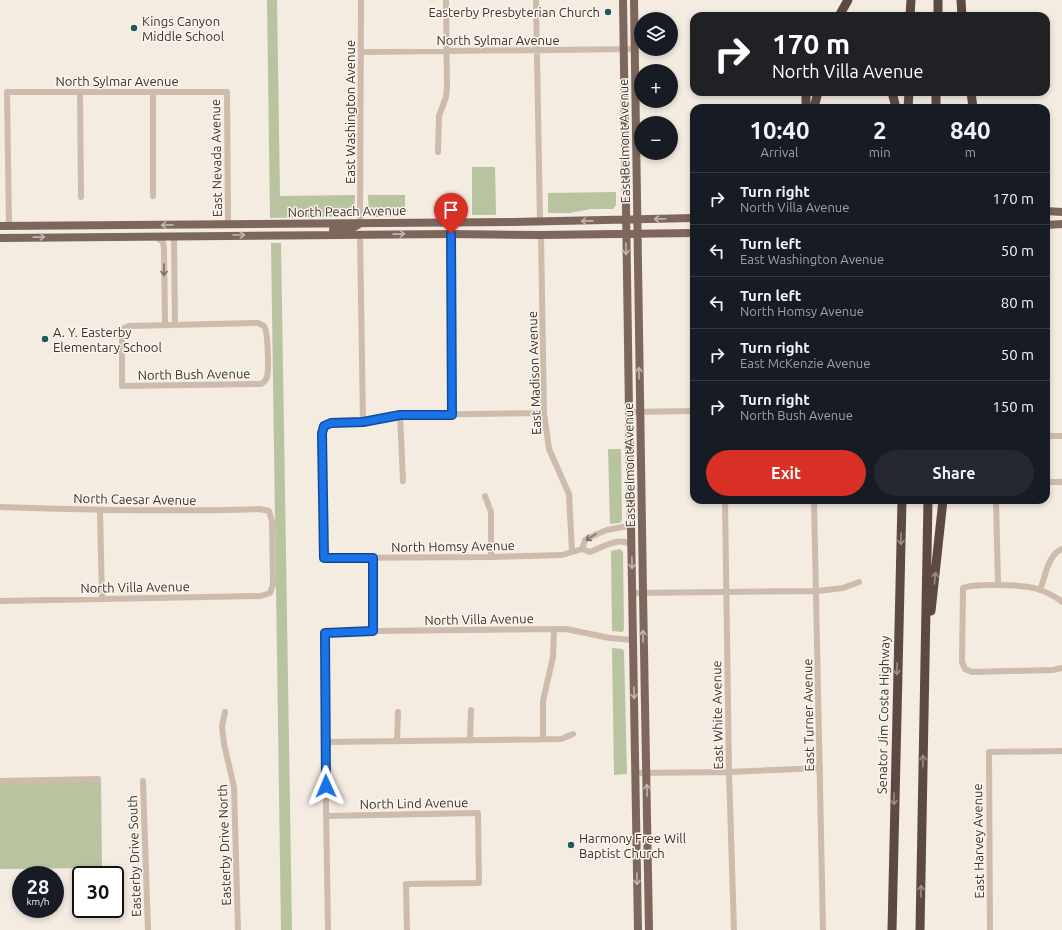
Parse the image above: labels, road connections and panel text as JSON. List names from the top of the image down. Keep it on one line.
{"streets":{"highway":["Senator Jim Costa Highway"],"main road":["East Belmont Avenue","North Peach Avenue"],"street":["North Sylmar Avenue","East Washington Avenue","East Nevada Avenue","East Madison Avenue","North Bush Avenue","North Caesar Avenue","North Homsy Avenue","North Villa Avenue","East White Avenue","East Turner Avenue","North Lind Avenue","East Harvey Avenue","Easterby Drive North","Easterby Drive South"]},"crossings":[["North Sylmar Avenue","East Washington Avenue"],["North Sylmar Avenue","East Belmont Avenue"],["North Sylmar Avenue","East Nevada Avenue"],["North Sylmar Avenue","North Peach Avenue"],["East Washington Avenue","North Peach Avenue"],["East Belmont Avenue","North Peach Avenue"],["East Belmont Avenue","North Homsy Avenue"],["East Belmont Avenue","North Villa Avenue"],["East Nevada Avenue","North Peach Avenue"],["North Peach Avenue","East Madison Avenue"],["East Madison Avenue","North Homsy Avenue"],["North Caesar Avenue","North Villa Avenue"]],"places":["Easterby Presbyterian Church","Kings Canyon Middle School","A. Y. Easterby Elementary School","Harmony Free Will Baptist Church"],"page":{"map_buttons":["+","−"],"turn":["170 m","North Villa Avenue"],"eta":["10:40","Arrival","2","min","840","m"],"list":[{"name":"Turn right","note":"North Villa Avenue","value":"170 m"},{"name":"Turn left","note":"East Washington Avenue","value":"50 m"},{"name":"Turn left","note":"North Homsy Avenue","value":"80 m"},{"name":"Turn right","note":"East McKenzie Avenue","value":"50 m"},{"name":"Turn right","note":"North Bush Avenue","value":"150 m"}],"buttons":["Exit","Share"],"speed":"28 km/h","limit":"30"}}
